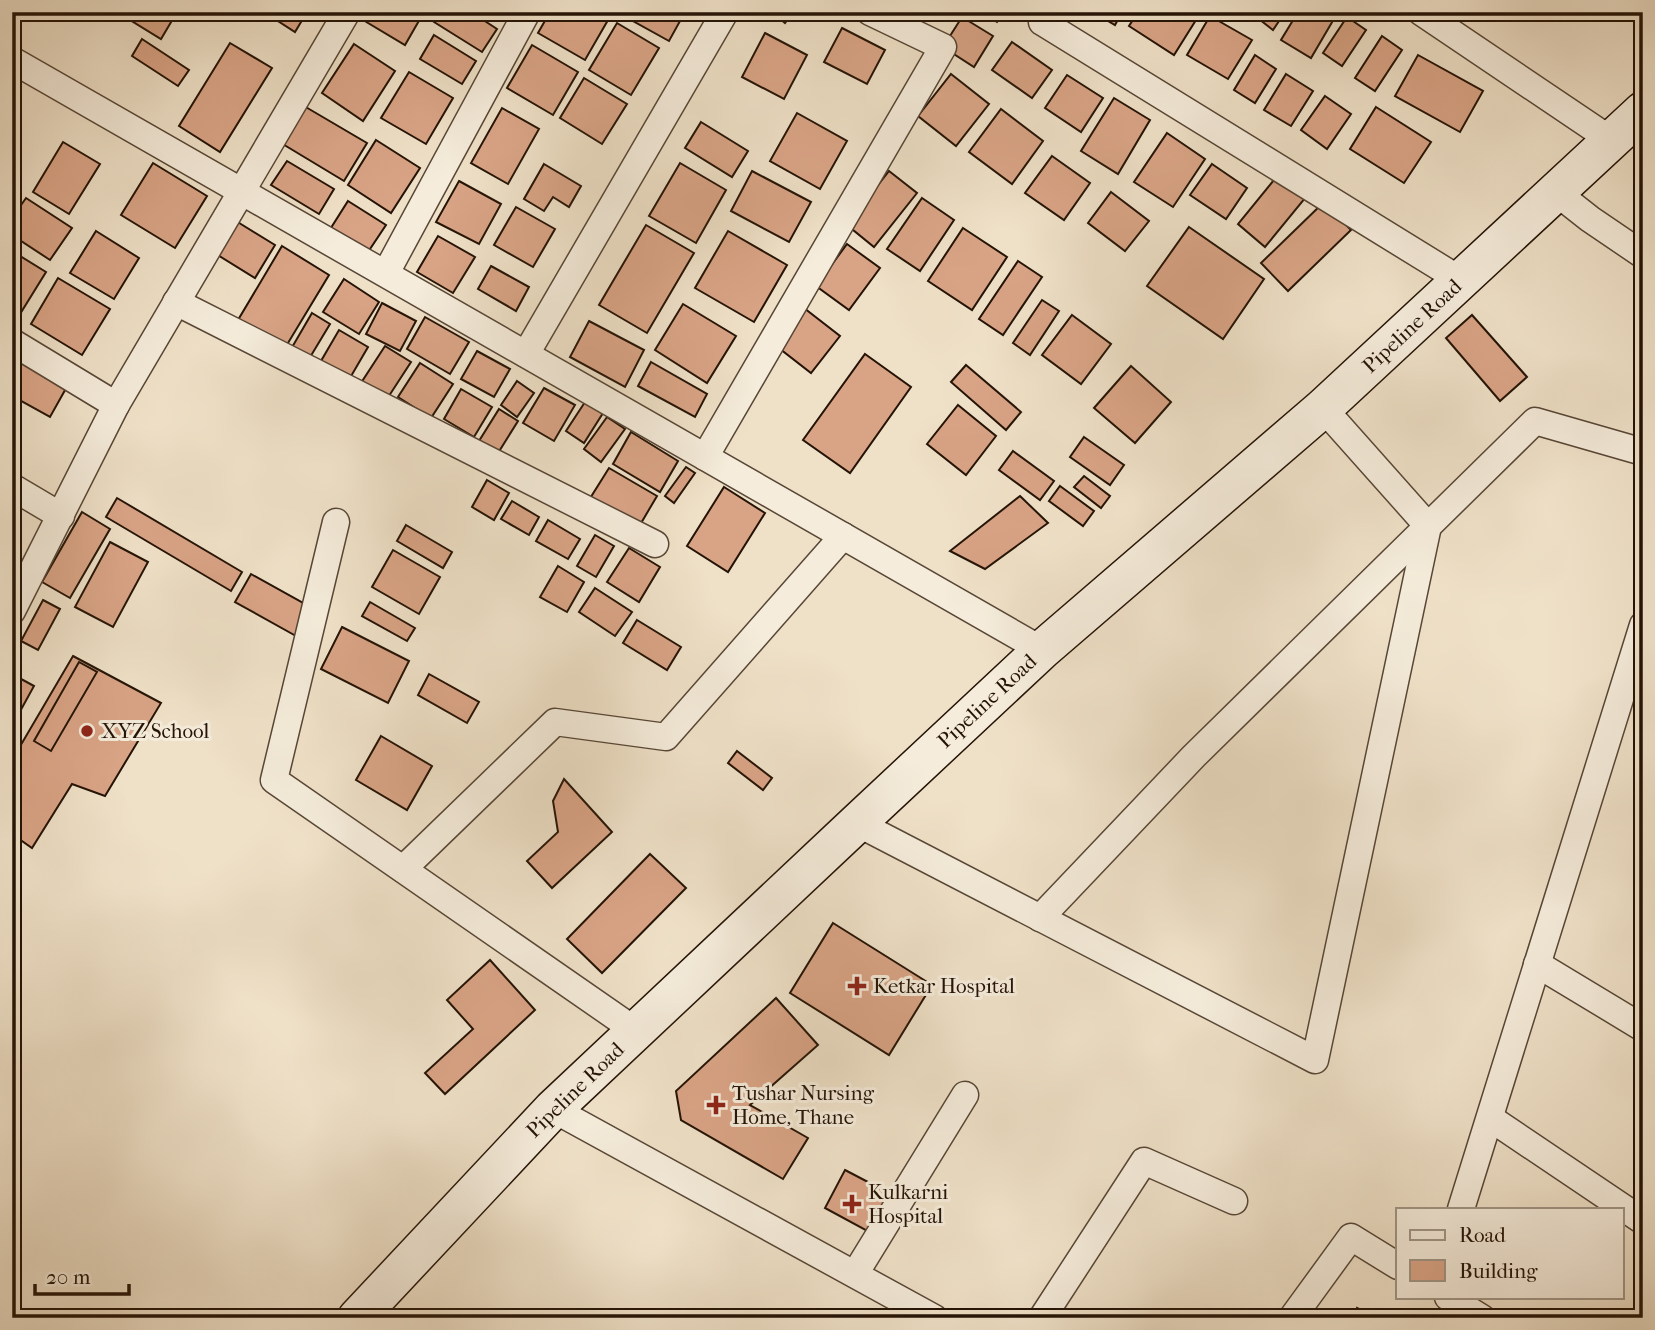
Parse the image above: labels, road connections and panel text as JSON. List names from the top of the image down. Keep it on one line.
{"streets":{"main road":["Pipeline Road"]},"places":{"other":["XYZ School"],"health":["Ketkar Hospital","Tushar Nursing Home, Thane","Kulkarni Hospital"]},"legend":["Road","Building"],"scale_bar":"20 m"}
